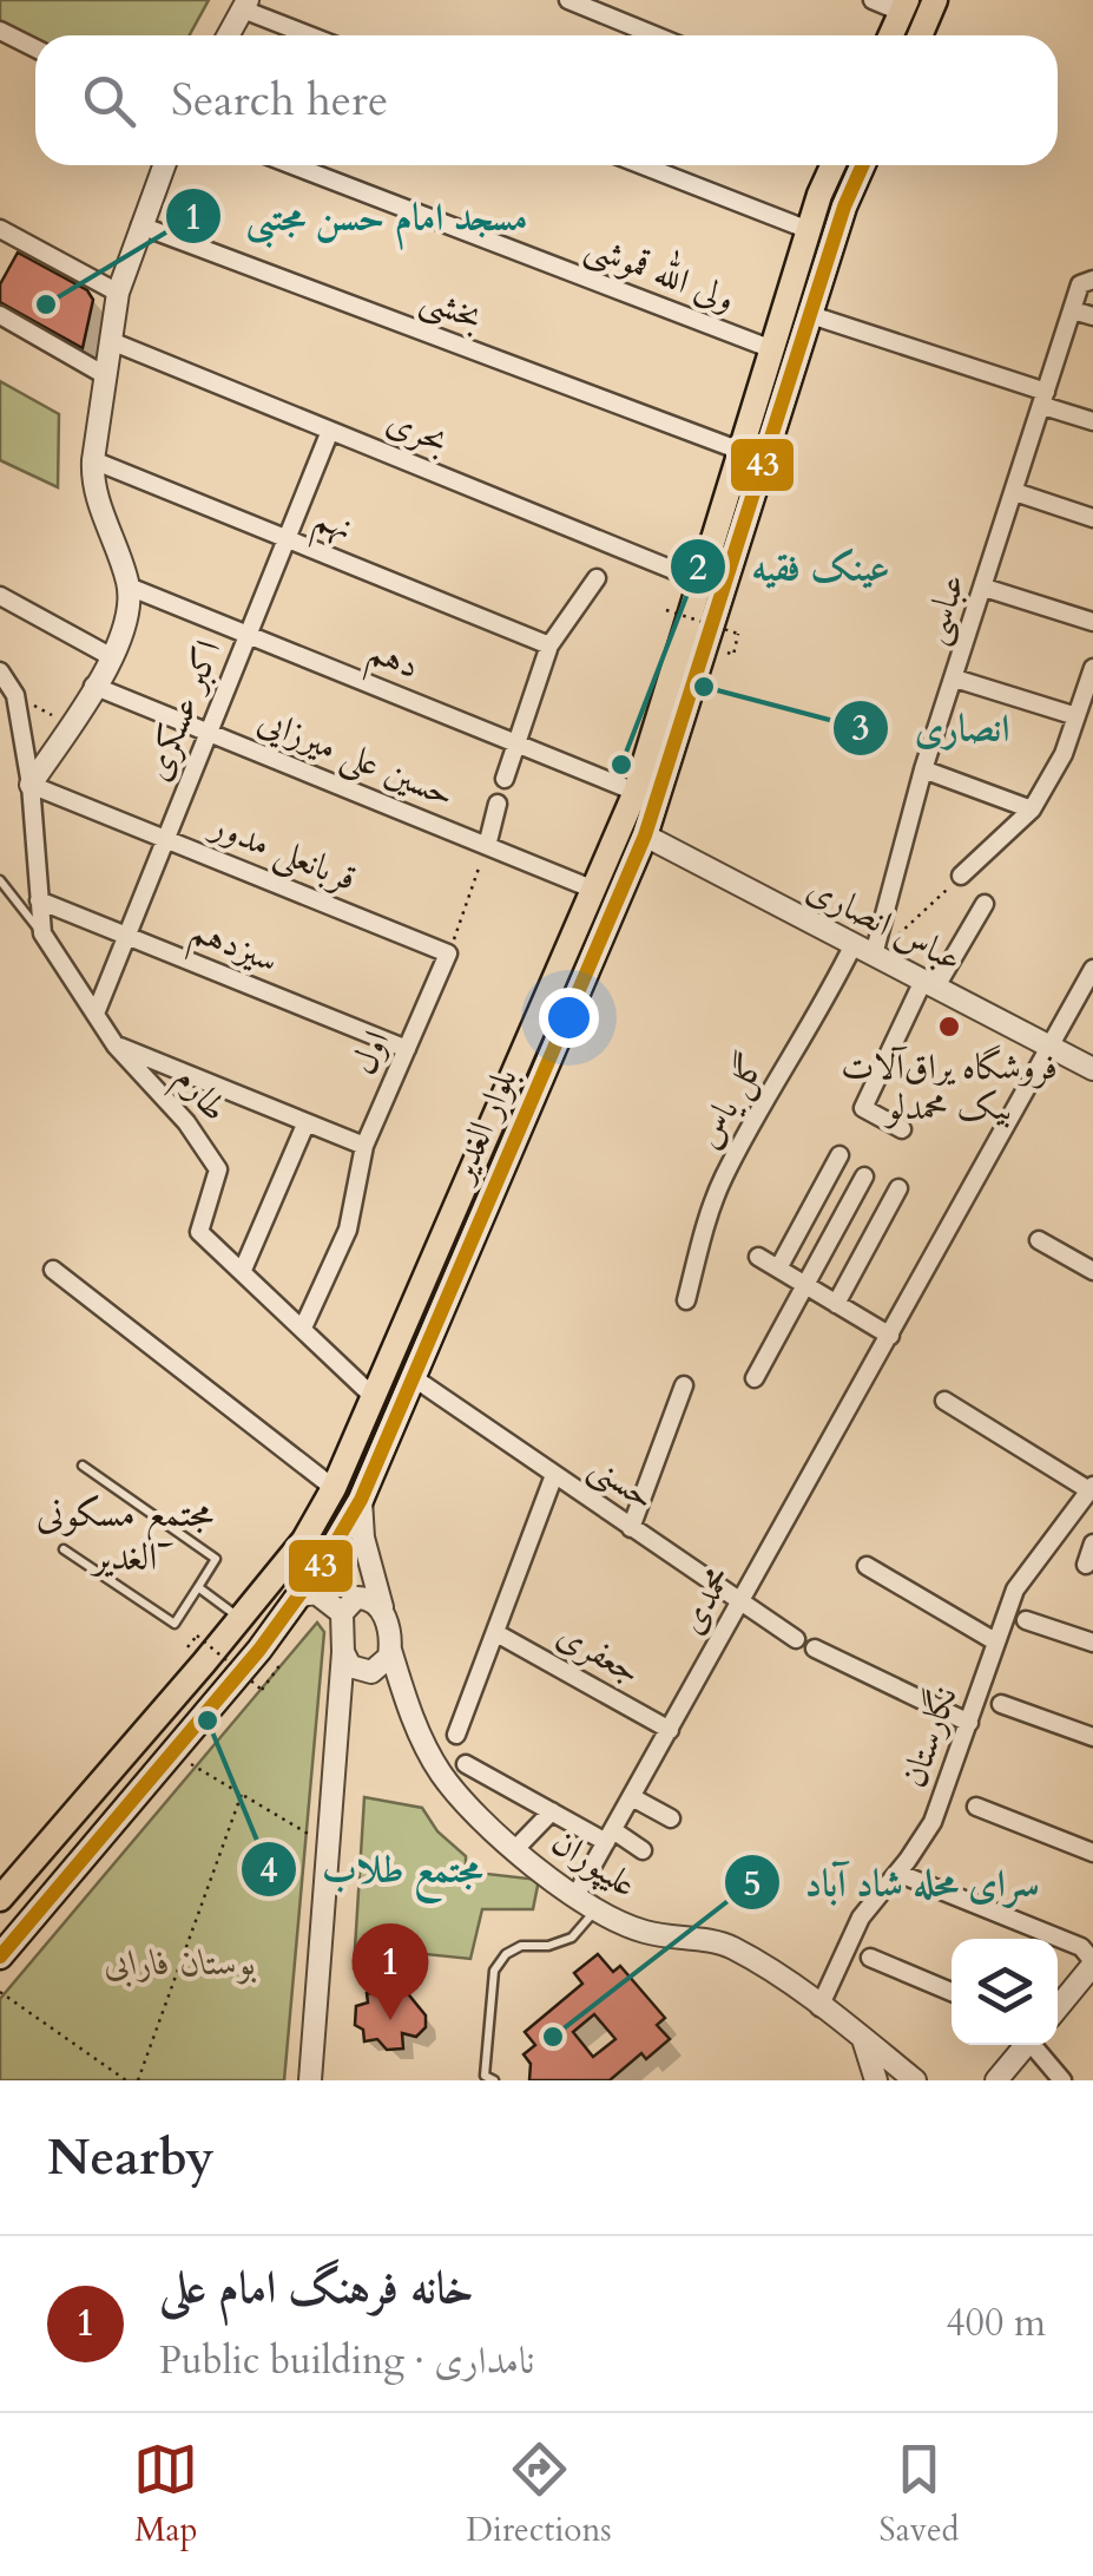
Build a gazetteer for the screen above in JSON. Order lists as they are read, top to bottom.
{
  "streets": {
    "main road": ["بلوار الغدیر"],
    "street": [
      "ولی الله قموشی",
      "بخشی",
      "بحری",
      "نهم",
      "عباسی",
      "دهم",
      "اکبر عسکری",
      "حسین علی میرزایی",
      "قربانعلی مدور",
      "عباس انصاری",
      "سیزدهم",
      "اول",
      "طارم",
      "گل یاس",
      "حسنی",
      "محمدی",
      "جعفری",
      "نگارستان",
      "علیپوران"
    ]
  },
  "crossings": [
    ["ولی الله قموشی", "بلوار الغدیر"],
    ["بخشی", "بلوار الغدیر"],
    ["بحری", "اکبر عسکری"],
    ["بحری", "بلوار الغدیر"],
    ["نهم", "اکبر عسکری"],
    ["عباسی", "عباس انصاری"],
    ["عباسی", "گل یاس"],
    ["دهم", "اکبر عسکری"],
    ["دهم", "بلوار الغدیر"],
    ["اکبر عسکری", "حسین علی میرزایی"],
    ["اکبر عسکری", "قربانعلی مدور"],
    ["اکبر عسکری", "سیزدهم"],
    ["اکبر عسکری", "طارم"],
    ["حسین علی میرزایی", "بلوار الغدیر"],
    ["قربانعلی مدور", "اول"],
    ["قربانعلی مدور", "طارم"],
    ["عباس انصاری", "گل یاس"],
    ["عباس انصاری", "بلوار الغدیر"],
    ["عباس انصاری", "محمدی"],
    ["سیزدهم", "اول"],
    ["سیزدهم", "طارم"],
    ["اول", "طارم"],
    ["طارم", "بلوار الغدیر"],
    ["بلوار الغدیر", "حسنی"],
    ["حسنی", "محمدی"],
    ["محمدی", "جعفری"],
    ["محمدی", "علیپوران"],
    ["نگارستان", "علیپوران"]
  ],
  "districts": ["مجتمع مسکونی الغدیر"],
  "parks": ["بوستان فارابی"],
  "places": [
    "مسجد امام حسن مجتبی",
    "انصاری",
    "عینک فقیه",
    "فروشگاه یراق‌آلات بیک محمدلو",
    "مجتمع طلاب",
    "سرای محله شاد آباد"
  ],
  "lines": ["transit line 43"],
  "page": {
    "search": "Search here",
    "pins": "1",
    "heading": "Nearby",
    "list": [
      {
        "mark": "1",
        "name": "خانه فرهنگ امام علی",
        "note": "Public building · نامداری",
        "value": "400 m"
      }
    ],
    "nav": ["Map", "Directions", "Saved"]
  }
}
